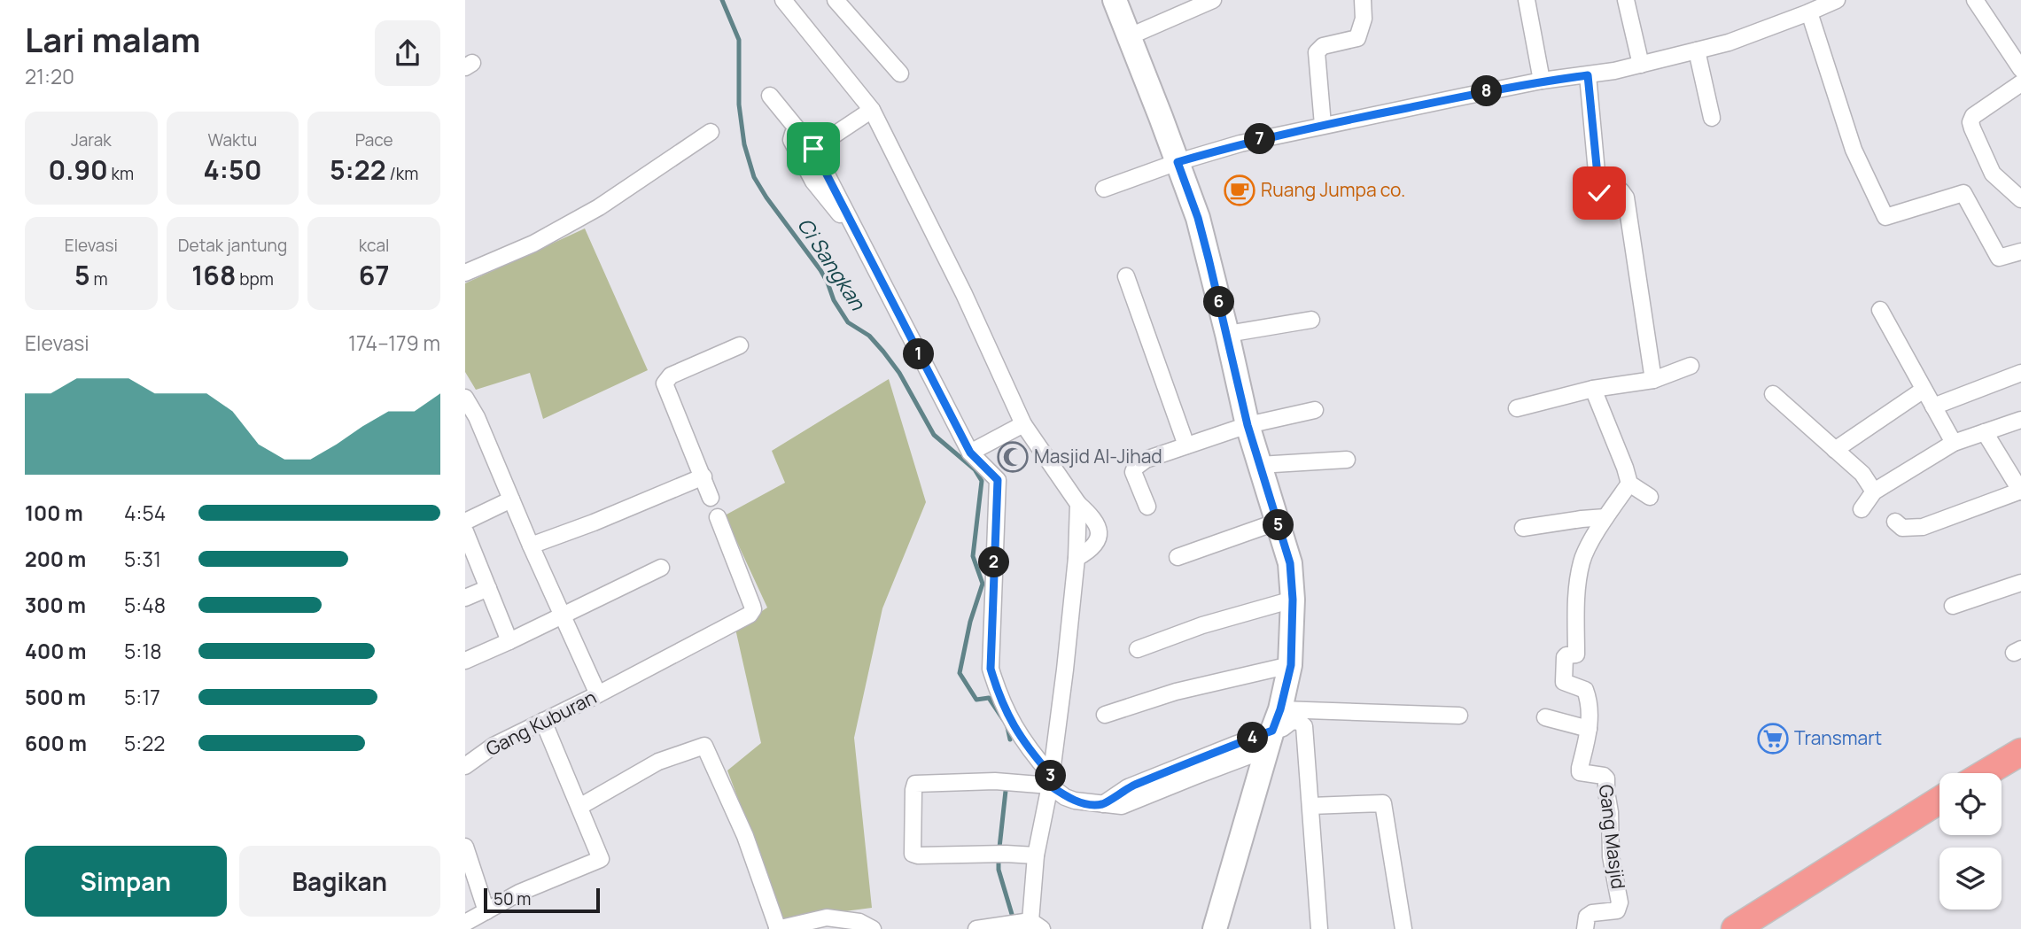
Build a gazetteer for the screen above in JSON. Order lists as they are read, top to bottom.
{
  "streets": {
    "street": ["Gang Kuburan", "Gang Masjid"]
  },
  "water": ["Ci Sangkan"],
  "places": {
    "cafe": ["Ruang Jumpa co."],
    "mosque": ["Masjid Al-Jihad"],
    "supermarket": ["Transmart"]
  },
  "scale_bar": "50 m",
  "page": {
    "heading": ["Lari malam", "21:20"],
    "pins": [
      "8",
      "7",
      "6",
      "1",
      "5",
      "2",
      "4",
      "3"
    ],
    "stats": [
      ["Jarak", "0.90 km"],
      ["Waktu", "4:50"],
      ["Pace", "5:22 /km"],
      ["Elevasi", "5 m"],
      ["Detak jantung", "168 bpm"],
      ["kcal", "67"]
    ],
    "chart": ["Elevasi", "174–179 m"],
    "list": [
      {
        "name": "100 m",
        "note": "4:54"
      },
      {
        "name": "200 m",
        "note": "5:31"
      },
      {
        "name": "300 m",
        "note": "5:48"
      },
      {
        "name": "400 m",
        "note": "5:18"
      },
      {
        "name": "500 m",
        "note": "5:17"
      },
      {
        "name": "600 m",
        "note": "5:22"
      }
    ],
    "buttons": ["Simpan", "Bagikan"],
    "scale": "50 m"
  }
}
